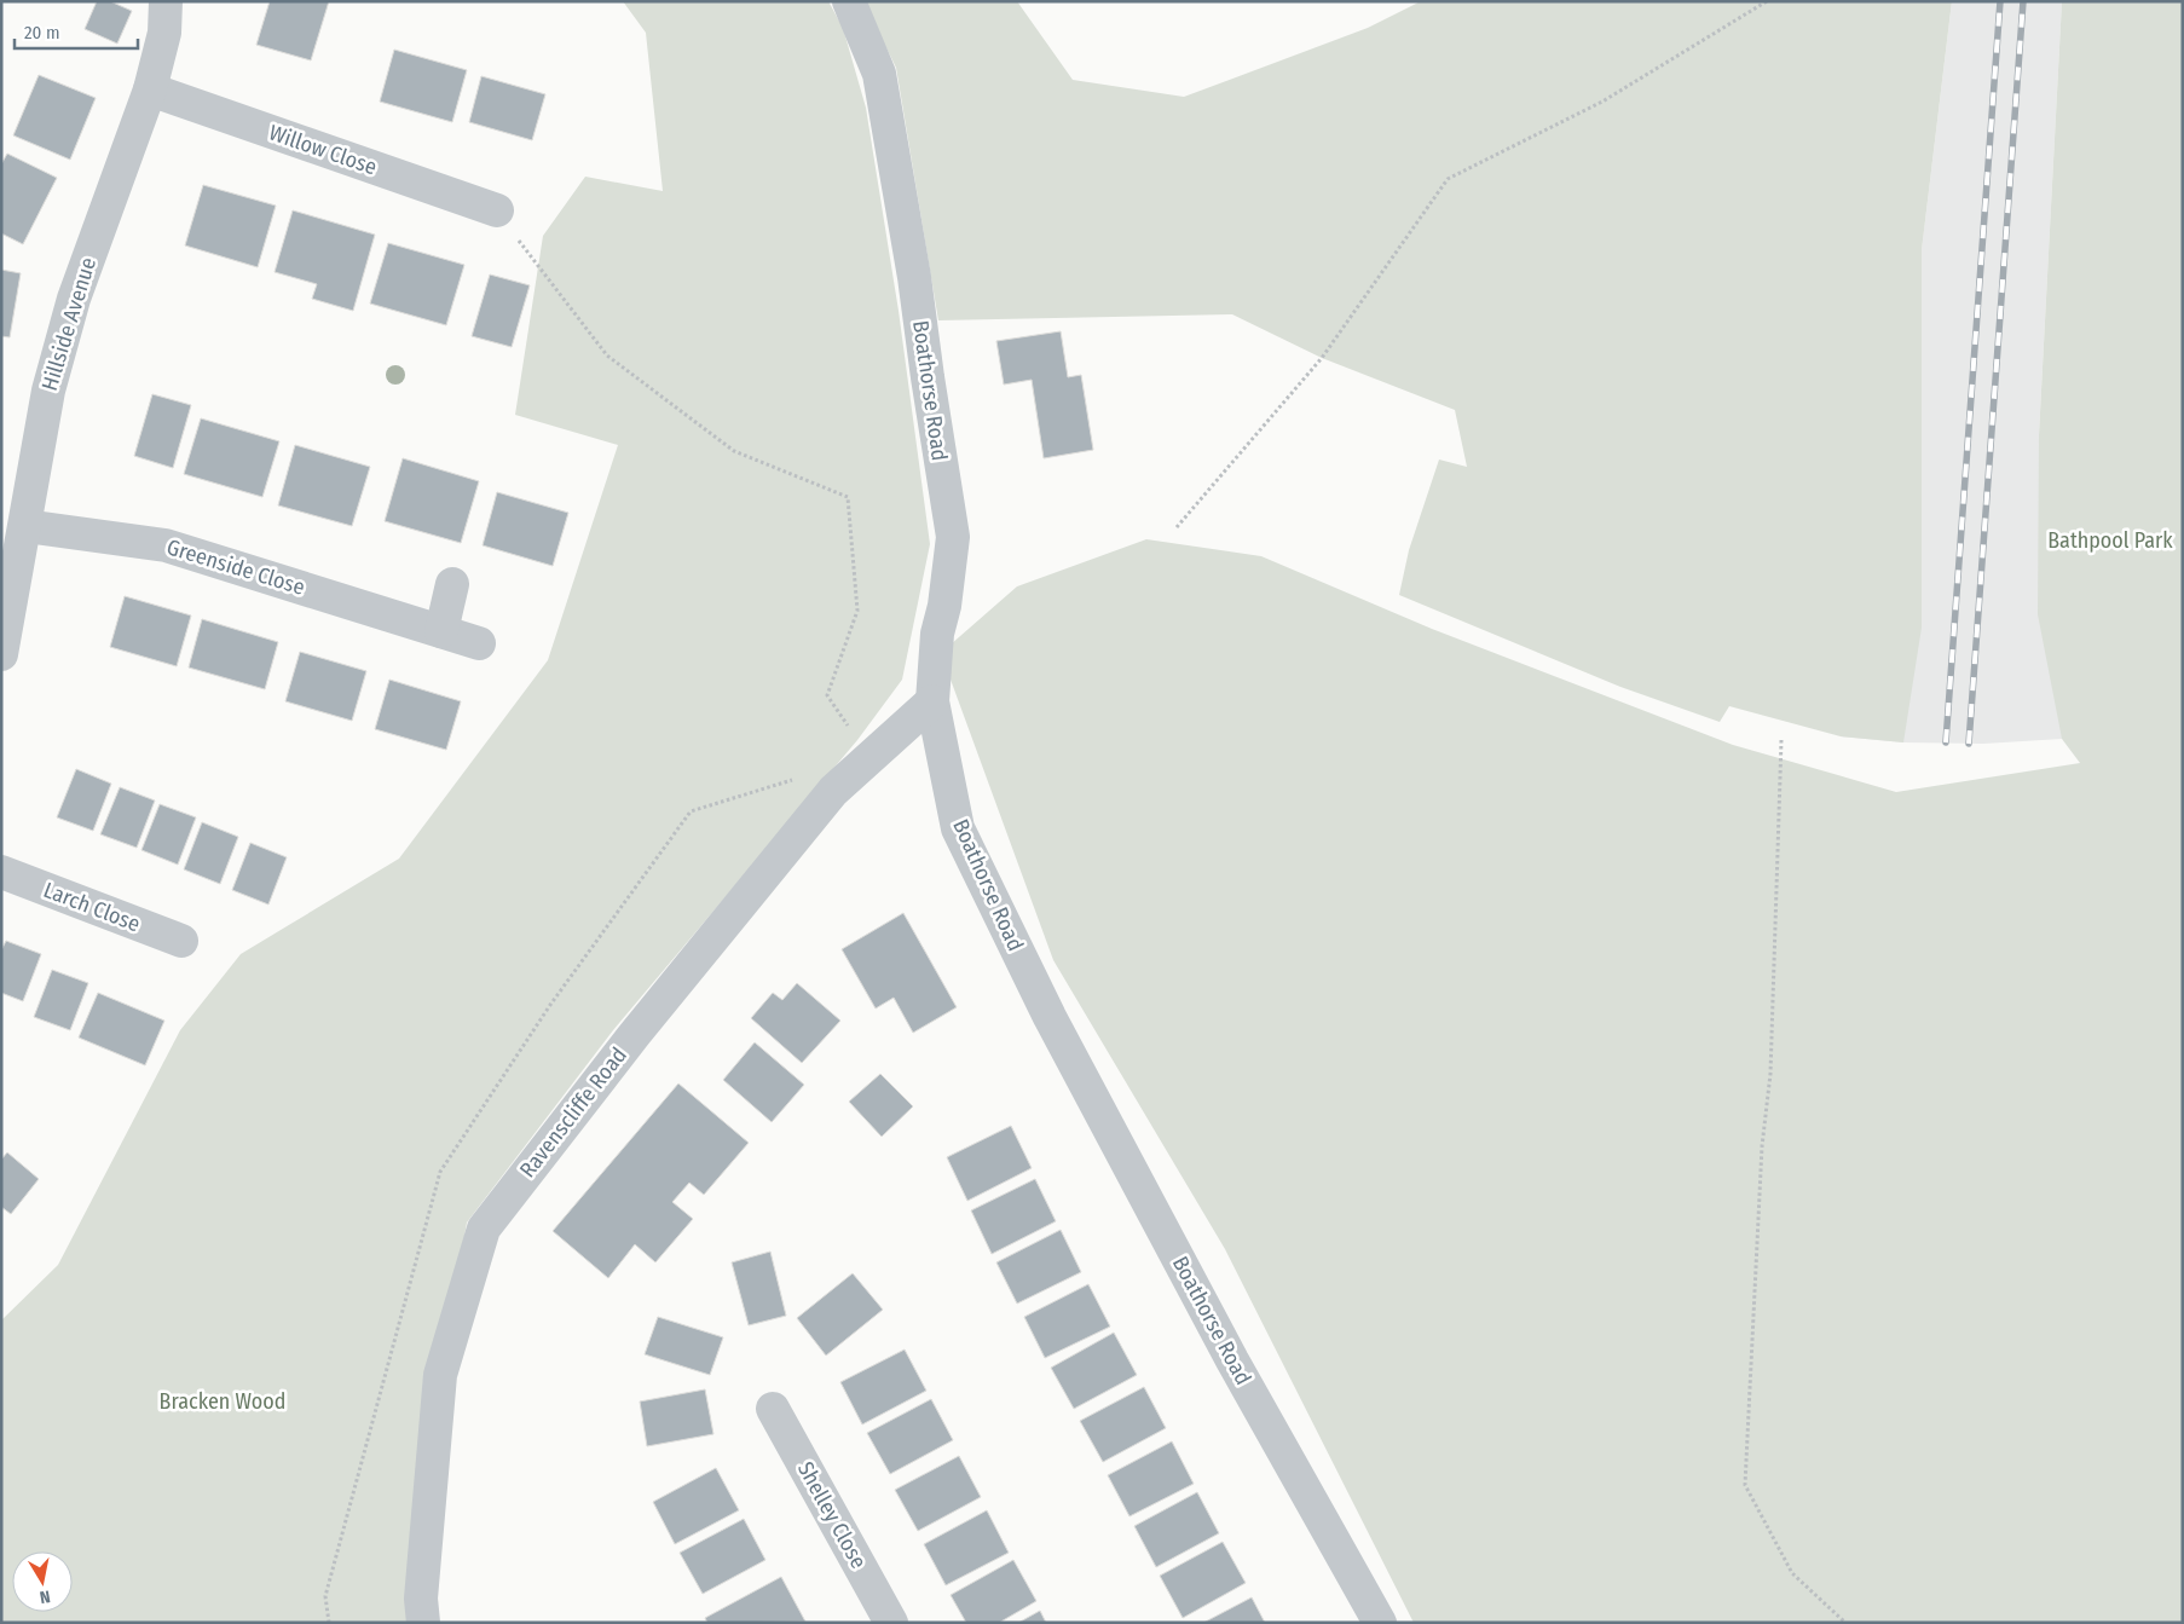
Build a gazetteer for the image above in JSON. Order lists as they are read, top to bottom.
{
  "streets": {
    "street": [
      "Willow Close",
      "Hillside Avenue",
      "Boathorse Road",
      "Greenside Close",
      "Larch Close",
      "Ravenscliffe Road",
      "Shelley Close"
    ]
  },
  "crossings": [
    ["Willow Close", "Hillside Avenue"],
    ["Hillside Avenue", "Greenside Close"],
    ["Boathorse Road", "Ravenscliffe Road"]
  ],
  "parks": ["Bathpool Park", "Bracken Wood"],
  "scale_bar": "20 m",
  "north": "bottom"
}
